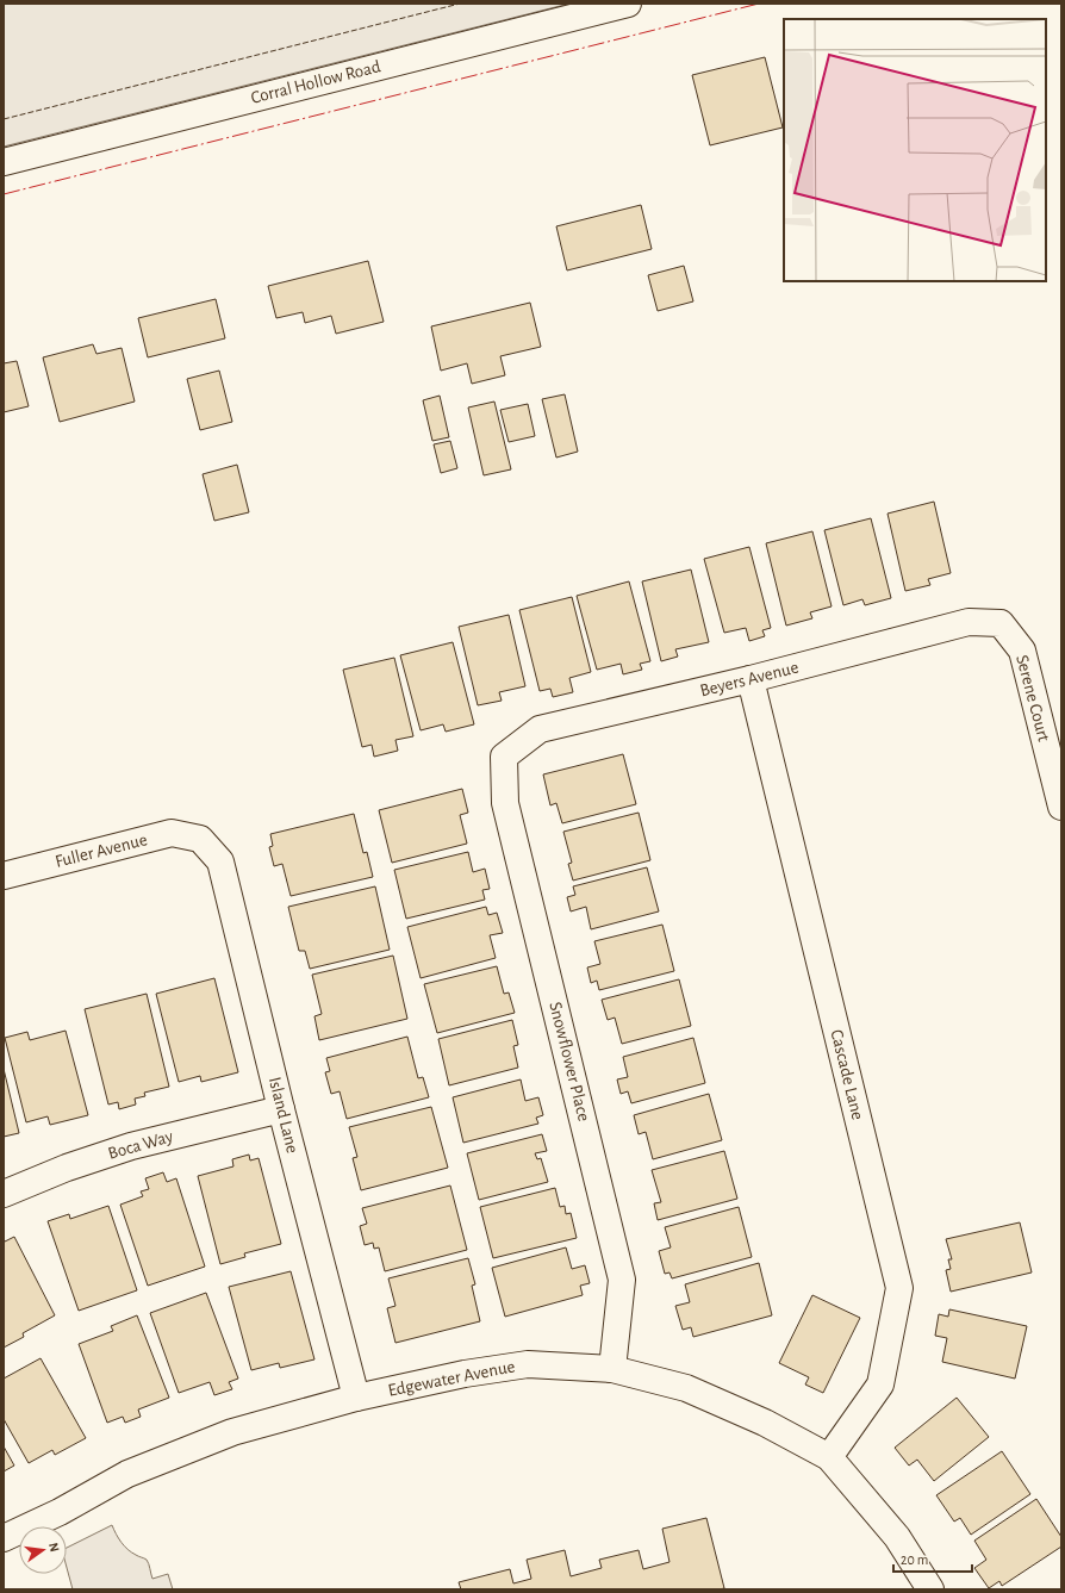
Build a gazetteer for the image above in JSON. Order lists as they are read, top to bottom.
{
  "streets": {
    "street": [
      "Corral Hollow Road",
      "Beyers Avenue",
      "Serene Court",
      "Fuller Avenue",
      "Snowflower Place",
      "Cascade Lane",
      "Island Lane",
      "Boca Way",
      "Edgewater Avenue"
    ]
  },
  "crossings": [
    ["Beyers Avenue", "Serene Court"],
    ["Beyers Avenue", "Snowflower Place"],
    ["Beyers Avenue", "Cascade Lane"],
    ["Fuller Avenue", "Island Lane"],
    ["Snowflower Place", "Edgewater Avenue"],
    ["Cascade Lane", "Edgewater Avenue"],
    ["Island Lane", "Boca Way"],
    ["Island Lane", "Edgewater Avenue"]
  ],
  "scale_bar": "20 m",
  "north": "right"
}
